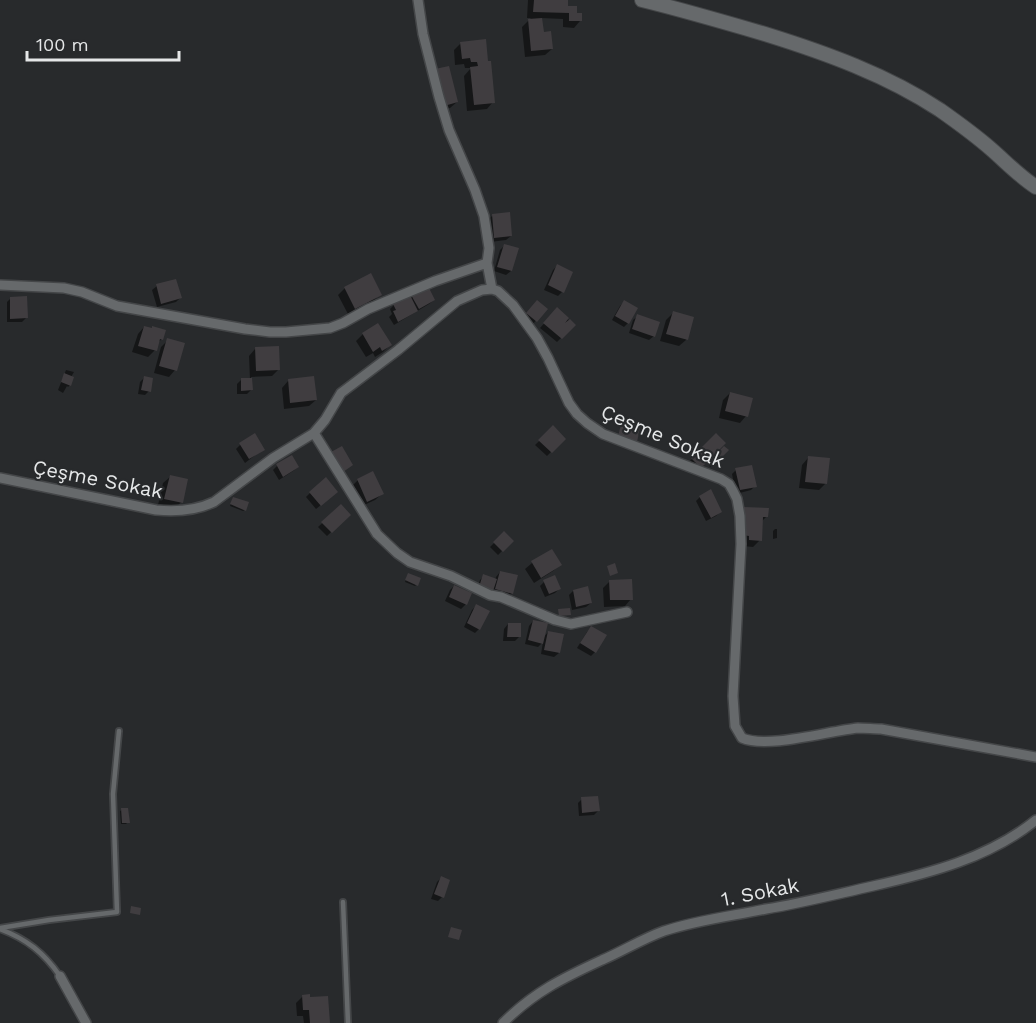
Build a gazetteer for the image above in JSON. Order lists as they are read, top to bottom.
{
  "streets": {
    "street": ["Çeşme Sokak", "1. Sokak"]
  },
  "scale_bar": "100 m"
}
